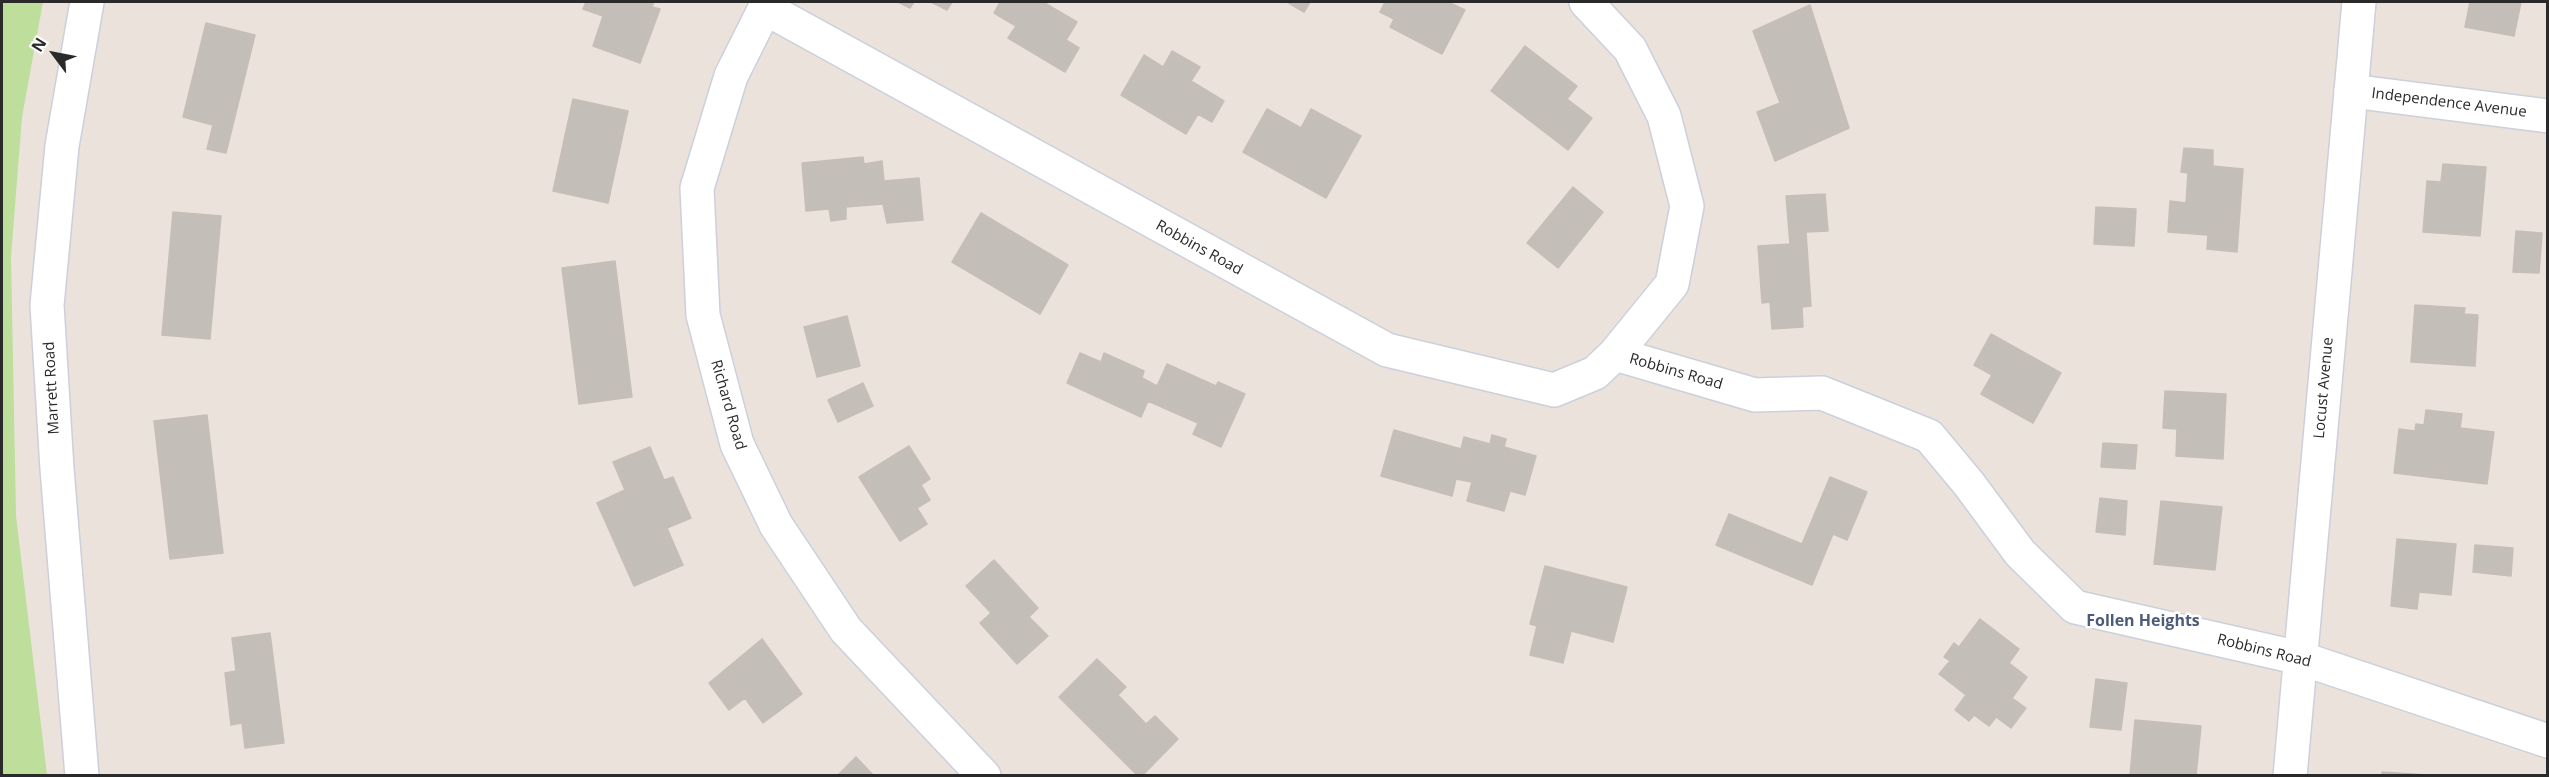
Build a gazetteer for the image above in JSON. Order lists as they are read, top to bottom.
{
  "streets": {
    "street": [
      "Independence Avenue",
      "Robbins Road",
      "Marrett Road",
      "Locust Avenue",
      "Richard Road"
    ]
  },
  "crossings": [
    ["Independence Avenue", "Locust Avenue"],
    ["Robbins Road", "Locust Avenue"],
    ["Robbins Road", "Richard Road"]
  ],
  "districts": ["Follen Heights"],
  "north": "top left"
}
